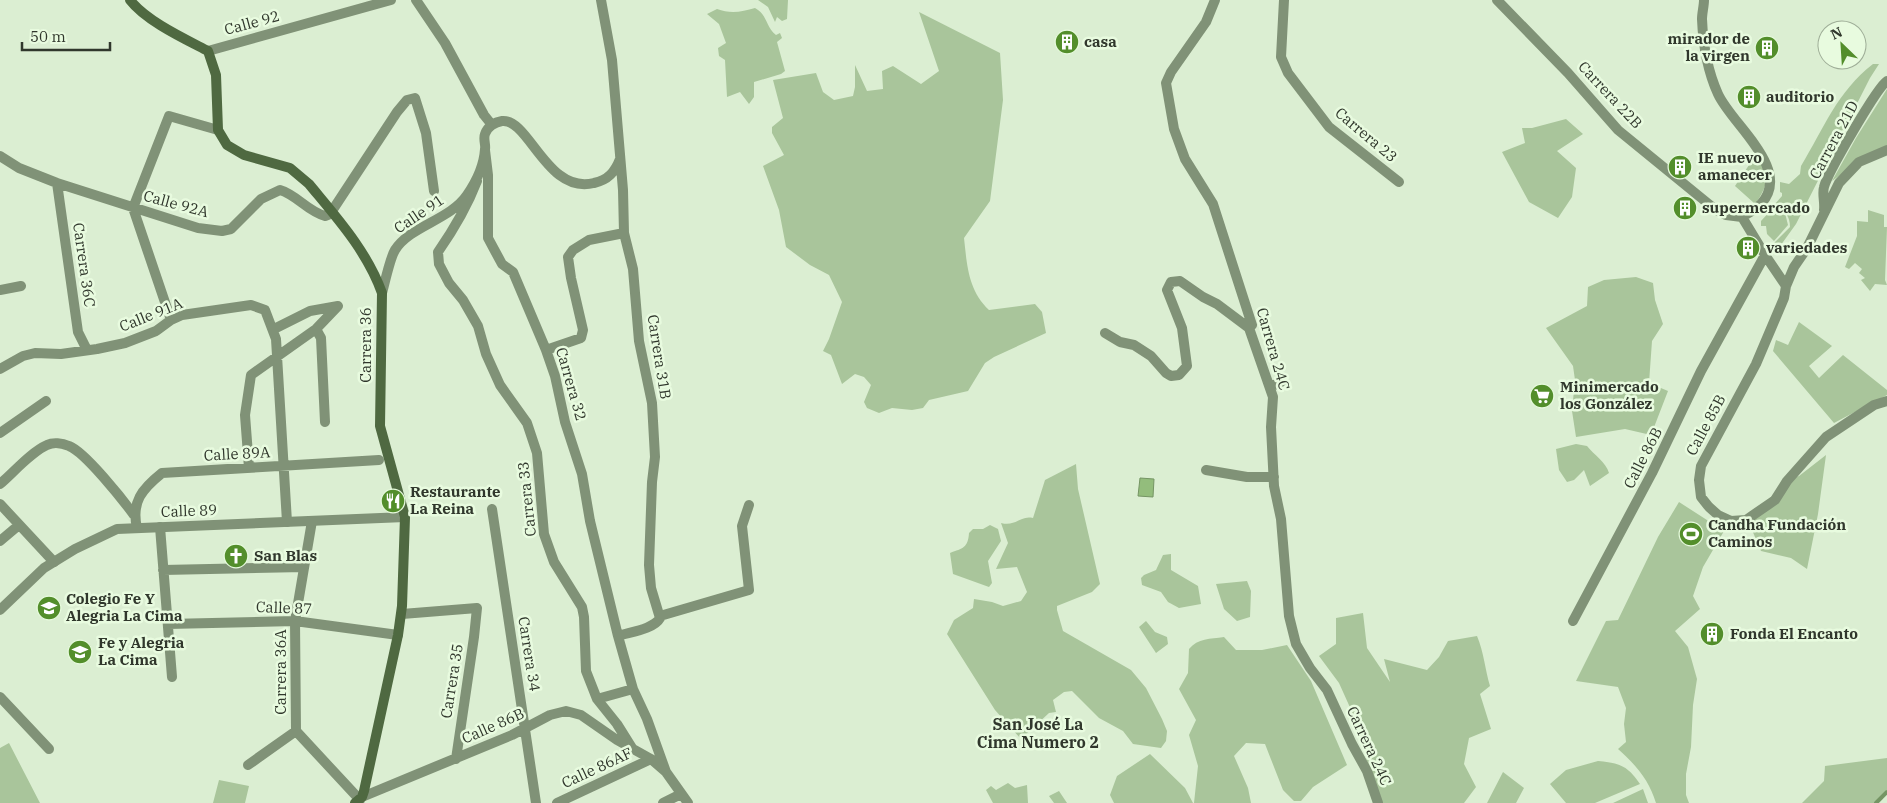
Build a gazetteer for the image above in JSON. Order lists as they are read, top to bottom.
{
  "streets": {
    "main road": ["Carrera 36"],
    "street": [
      "Calle 92",
      "Carrera 22B",
      "Carrera 23",
      "Carrera 21D",
      "Calle 92A",
      "Calle 91",
      "Carrera 36C",
      "Calle 91A",
      "Carrera 24C",
      "Carrera 31B",
      "Carrera 32",
      "Calle 85B",
      "Calle 89A",
      "Calle 86B",
      "Carrera 33",
      "Calle 89",
      "Calle 87",
      "Carrera 34",
      "Carrera 36A",
      "Carrera 35",
      "Calle 86AF"
    ]
  },
  "crossings": [
    ["Carrera 21D", "Calle 85B"],
    ["Calle 92A", "Carrera 36C"],
    ["Calle 92A", "Carrera 36"],
    ["Calle 91", "Carrera 36"],
    ["Calle 91", "Carrera 32"],
    ["Calle 91", "Carrera 33"],
    ["Carrera 36C", "Calle 91A"],
    ["Carrera 36", "Calle 86B"],
    ["Carrera 36", "Calle 89"],
    ["Carrera 36", "Calle 87"],
    ["Carrera 36", "Carrera 36A"],
    ["Carrera 36", "Carrera 35"],
    ["Calle 86B", "Carrera 33"],
    ["Calle 86B", "Carrera 34"],
    ["Calle 86B", "Carrera 36A"],
    ["Calle 86B", "Carrera 35"],
    ["Carrera 33", "Calle 86AF"],
    ["Calle 89", "Carrera 36A"],
    ["Calle 87", "Carrera 36A"]
  ],
  "districts": ["San José La Cima Numero 2"],
  "places": {
    "building": [
      "casa",
      "mirador de la virgen",
      "auditorio",
      "IE nuevo amanecer",
      "supermercado",
      "variedades",
      "Fonda El Encanto"
    ],
    "supermarket": ["Minimercado los González"],
    "restaurant": ["Restaurante La Reina"],
    "sports": ["Candha Fundación Caminos"],
    "church": ["San Blas"],
    "school or university": ["Colegio Fe Y Alegria La Cima", "Fe y Alegria La Cima"]
  },
  "scale_bar": "50 m",
  "north": "top left"
}
